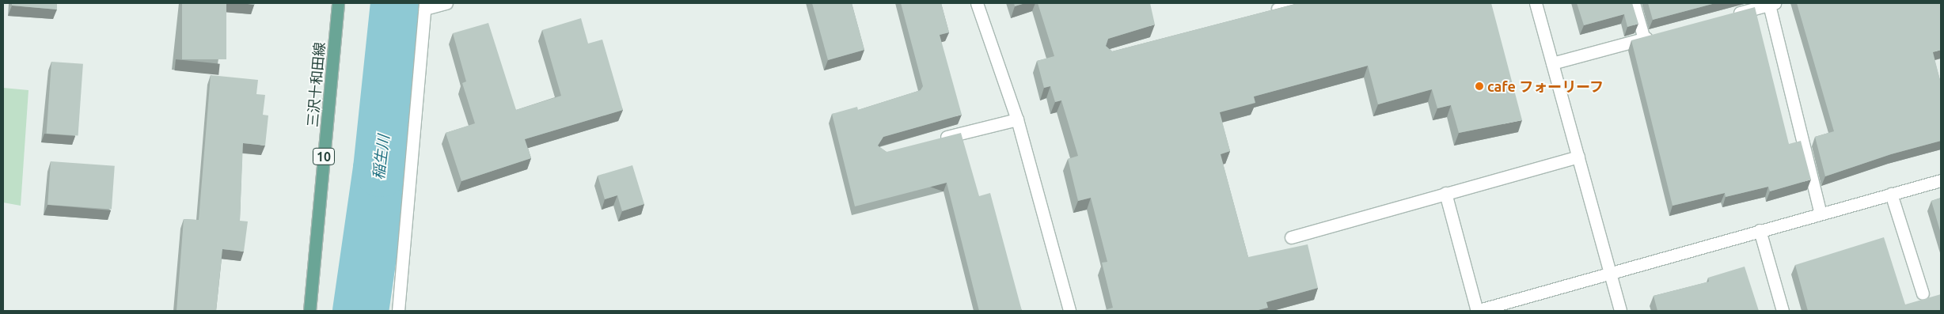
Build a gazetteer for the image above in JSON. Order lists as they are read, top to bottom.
{
  "streets": {
    "main road": ["三沢十和田線", "10"]
  },
  "water": ["稲生川"],
  "places": ["cafe フォーリーフ"]
}
